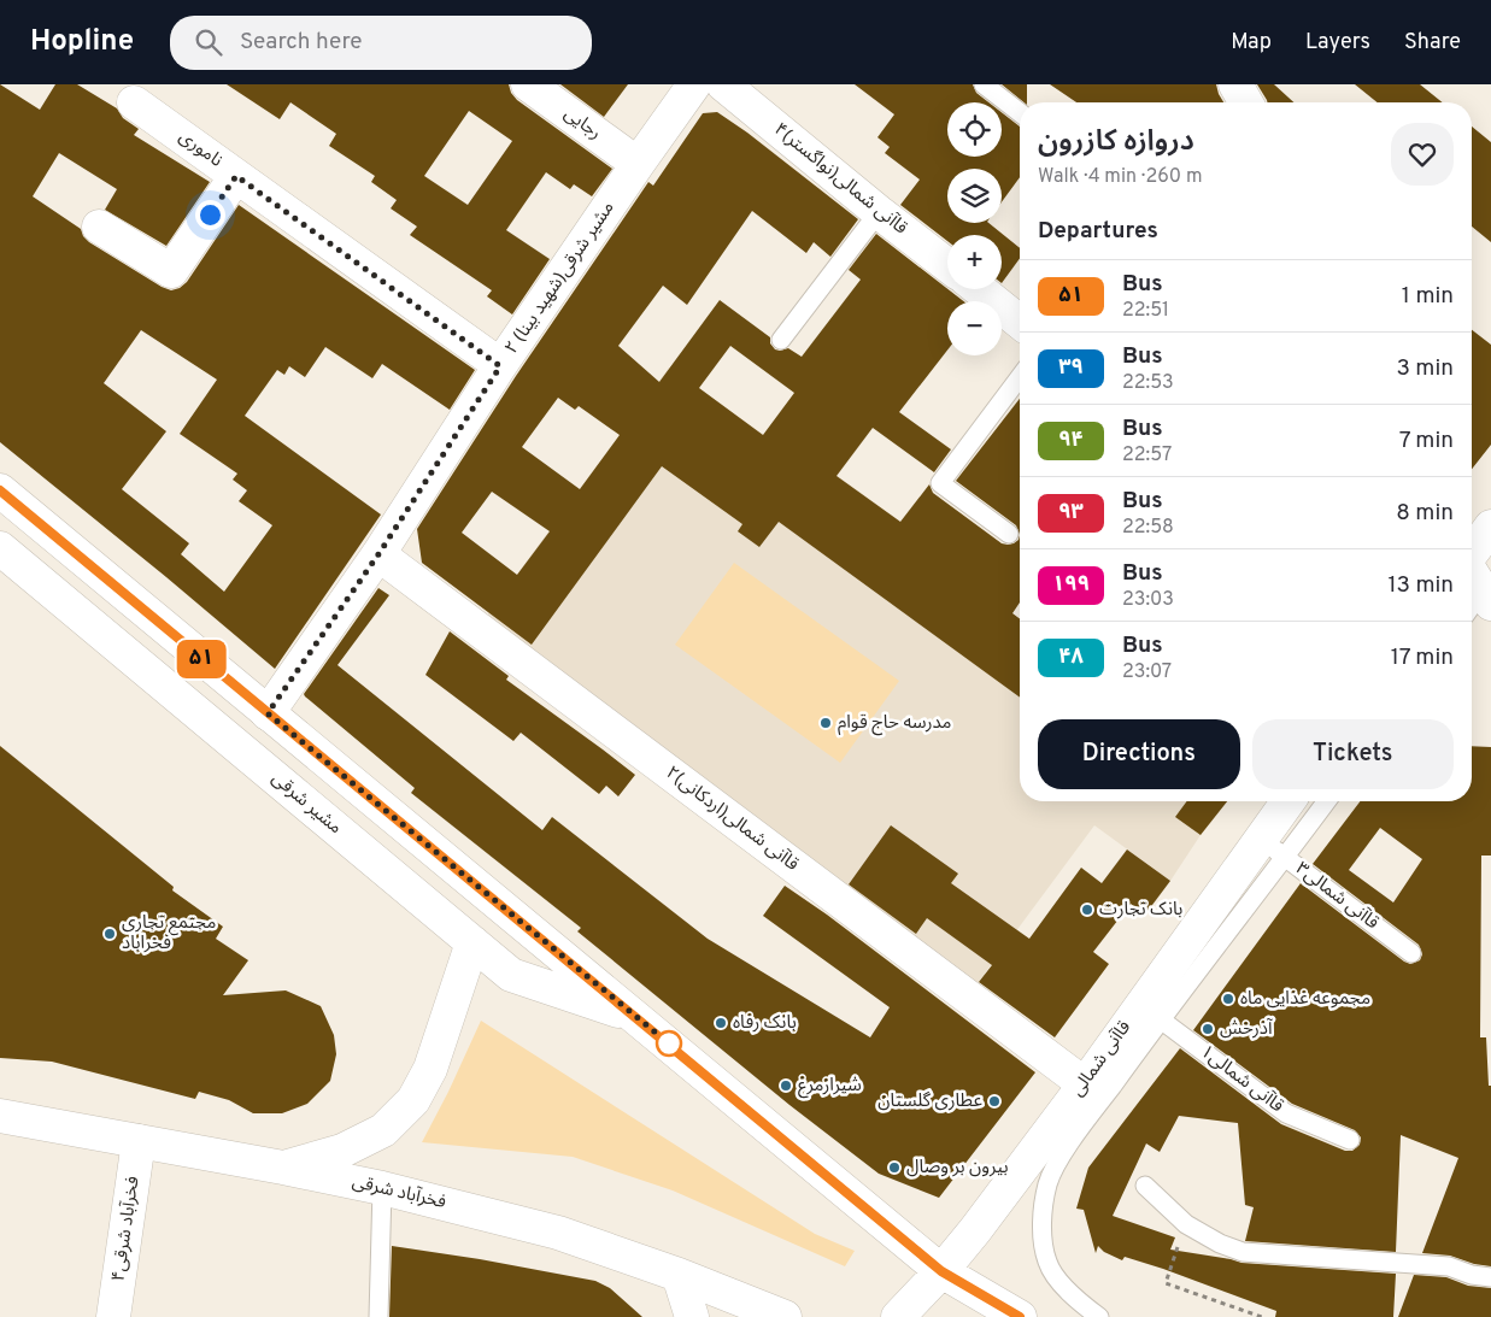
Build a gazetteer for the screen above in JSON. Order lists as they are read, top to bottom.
{
  "streets": {
    "main road": [
      "رجایی",
      "ناموری",
      "۴قاآنی شمالی(نواگستر)",
      "۲ مشیر شرقی(شهید بینا)",
      "مشیر شرقی",
      "۲قاآنی شمالی(اردکانی)",
      "قاآنی شمالی",
      "فخرآباد شرقی",
      "فخرآباد شرقی۴"
    ],
    "lane": ["قاآنی شمالی۳", "قاآنی شمالی۱"]
  },
  "crossings": [
    ["رجایی", "۲ مشیر شرقی(شهید بینا)"],
    ["ناموری", "۲ مشیر شرقی(شهید بینا)"],
    ["۲ مشیر شرقی(شهید بینا)", "مشیر شرقی"],
    ["۲ مشیر شرقی(شهید بینا)", "۲قاآنی شمالی(اردکانی)"],
    ["مشیر شرقی", "قاآنی شمالی"],
    ["۲قاآنی شمالی(اردکانی)", "قاآنی شمالی"],
    ["قاآنی شمالی۳", "قاآنی شمالی"],
    ["قاآنی شمالی", "قاآنی شمالی۱"],
    ["فخرآباد شرقی", "فخرآباد شرقی۴"]
  ],
  "places": [
    "مدرسه حاج قوام",
    "بانک تجارت",
    "مجتمع تجاری فخراباد",
    "مجموعه غذایی ماه",
    "بانک رفاه",
    "آذرخش",
    "شیرازمرغ",
    "عطاری گلستان",
    "بیرون بر وصال"
  ],
  "lines": ["bus line ۵۱"],
  "page": {
    "header": "Hopline",
    "search": "Search here",
    "nav": ["Map", "Layers", "Share"],
    "on_map": "۵۱",
    "map_buttons": ["+", "−"],
    "heading": [
      ["دروازه کازرون", "Walk · 4 min · 260 m"],
      "Departures"
    ],
    "list": [
      {
        "mark": "۵۱",
        "name": "Bus",
        "note": "22:51",
        "value": "1 min"
      },
      {
        "mark": "۳۹",
        "name": "Bus",
        "note": "22:53",
        "value": "3 min"
      },
      {
        "mark": "۹۴",
        "name": "Bus",
        "note": "22:57",
        "value": "7 min"
      },
      {
        "mark": "۹۳",
        "name": "Bus",
        "note": "22:58",
        "value": "8 min"
      },
      {
        "mark": "۱۹۹",
        "name": "Bus",
        "note": "23:03",
        "value": "13 min"
      },
      {
        "mark": "۴۸",
        "name": "Bus",
        "note": "23:07",
        "value": "17 min"
      }
    ],
    "buttons": ["Directions", "Tickets"]
  }
}
